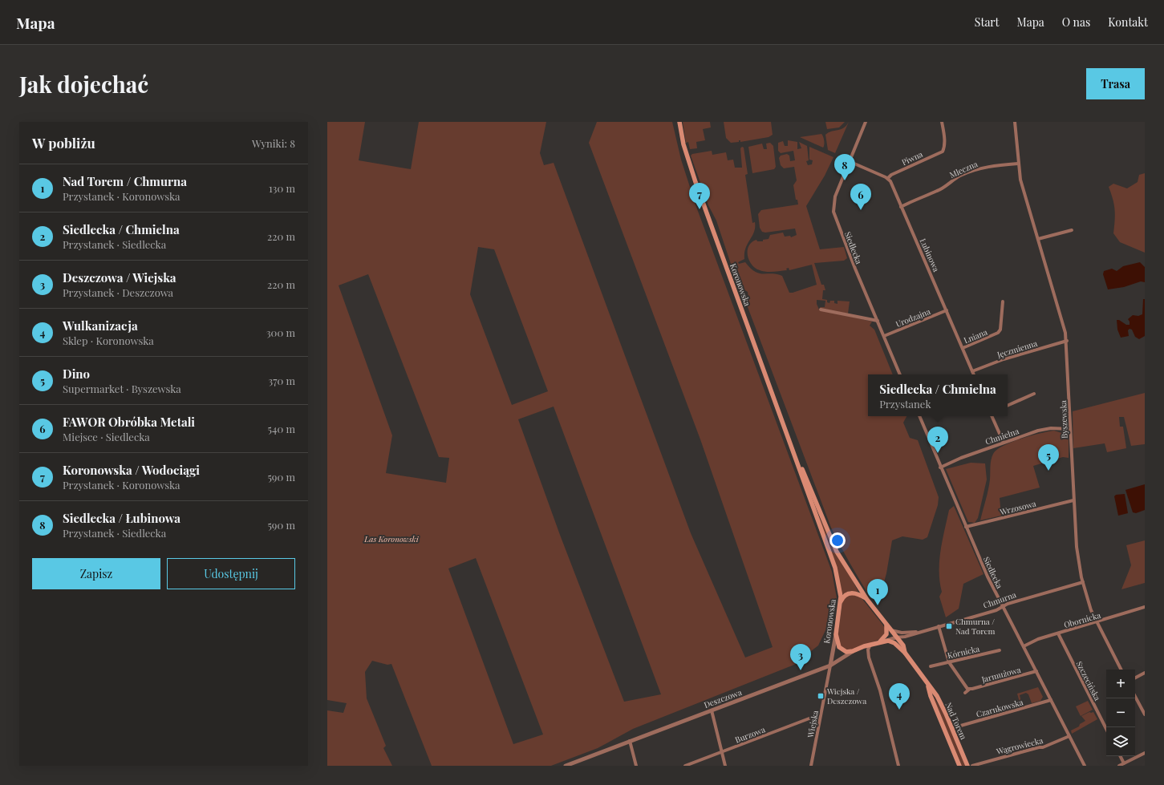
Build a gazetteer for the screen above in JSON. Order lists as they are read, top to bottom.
{
  "streets": {
    "main road": ["Koronowska", "Deszczowa", "Nad Torem"],
    "street": [
      "Piwna",
      "Mleczna",
      "Siedlecka",
      "Łubinowa",
      "Urodzajna",
      "Lniana",
      "Jęczmienna",
      "Byszewska",
      "Chmielna",
      "Wrzosowa",
      "Chmurna",
      "Obornicka",
      "Kórnicka",
      "Jarmużowa",
      "Szczecińska",
      "Czarnkowska",
      "Wiejska",
      "Burzowa",
      "Wągrowiecka"
    ]
  },
  "crossings": [
    ["Piwna", "Łubinowa"],
    ["Mleczna", "Łubinowa"],
    ["Mleczna", "Byszewska"],
    ["Siedlecka", "Urodzajna"],
    ["Siedlecka", "Chmielna"],
    ["Siedlecka", "Wrzosowa"],
    ["Siedlecka", "Chmurna"],
    ["Siedlecka", "Obornicka"],
    ["Siedlecka", "Jarmużowa"],
    ["Siedlecka", "Czarnkowska"],
    ["Siedlecka", "Wągrowiecka"],
    ["Łubinowa", "Urodzajna"],
    ["Łubinowa", "Lniana"],
    ["Łubinowa", "Jęczmienna"],
    ["Koronowska", "Chmurna"],
    ["Koronowska", "Deszczowa"],
    ["Koronowska", "Nad Torem"],
    ["Koronowska", "Wiejska"],
    ["Jęczmienna", "Byszewska"],
    ["Byszewska", "Chmielna"],
    ["Byszewska", "Wrzosowa"],
    ["Byszewska", "Chmurna"],
    ["Byszewska", "Obornicka"],
    ["Chmurna", "Deszczowa"],
    ["Chmurna", "Nad Torem"],
    ["Obornicka", "Szczecińska"],
    ["Deszczowa", "Nad Torem"],
    ["Deszczowa", "Wiejska"],
    ["Czarnkowska", "Nad Torem"],
    ["Wiejska", "Burzowa"]
  ],
  "parks": ["Las Koronowski"],
  "places": {
    "transit": ["Chmurna / Nad Torem", "Wiejska / Deszczowa"]
  },
  "page": {
    "header": "Mapa",
    "nav": [
      "Start",
      "Mapa",
      "O nas",
      "Kontakt"
    ],
    "buttons": [
      "Trasa",
      ["Zapisz", "Udostępnij"]
    ],
    "title": "Jak dojechać",
    "heading": ["W pobliżu", "Wyniki: 8"],
    "pins": [
      "8",
      "7",
      "6",
      "2",
      "5",
      "1",
      "3",
      "4"
    ],
    "list": [
      {
        "mark": "1",
        "name": "Nad Torem / Chmurna",
        "note": "Przystanek · Koronowska",
        "value": "130 m"
      },
      {
        "mark": "2",
        "name": "Siedlecka / Chmielna",
        "note": "Przystanek · Siedlecka",
        "value": "220 m"
      },
      {
        "mark": "3",
        "name": "Deszczowa / Wiejska",
        "note": "Przystanek · Deszczowa",
        "value": "220 m"
      },
      {
        "mark": "4",
        "name": "Wulkanizacja",
        "note": "Sklep · Koronowska",
        "value": "300 m"
      },
      {
        "mark": "5",
        "name": "Dino",
        "note": "Supermarket · Byszewska",
        "value": "370 m"
      },
      {
        "mark": "6",
        "name": "FAWOR Obróbka Metali",
        "note": "Miejsce · Siedlecka",
        "value": "540 m"
      },
      {
        "mark": "7",
        "name": "Koronowska / Wodociągi",
        "note": "Przystanek · Koronowska",
        "value": "590 m"
      },
      {
        "mark": "8",
        "name": "Siedlecka / Łubinowa",
        "note": "Przystanek · Siedlecka",
        "value": "590 m"
      }
    ],
    "popup": ["Siedlecka / Chmielna", "Przystanek"],
    "map_buttons": ["+", "−"]
  }
}
